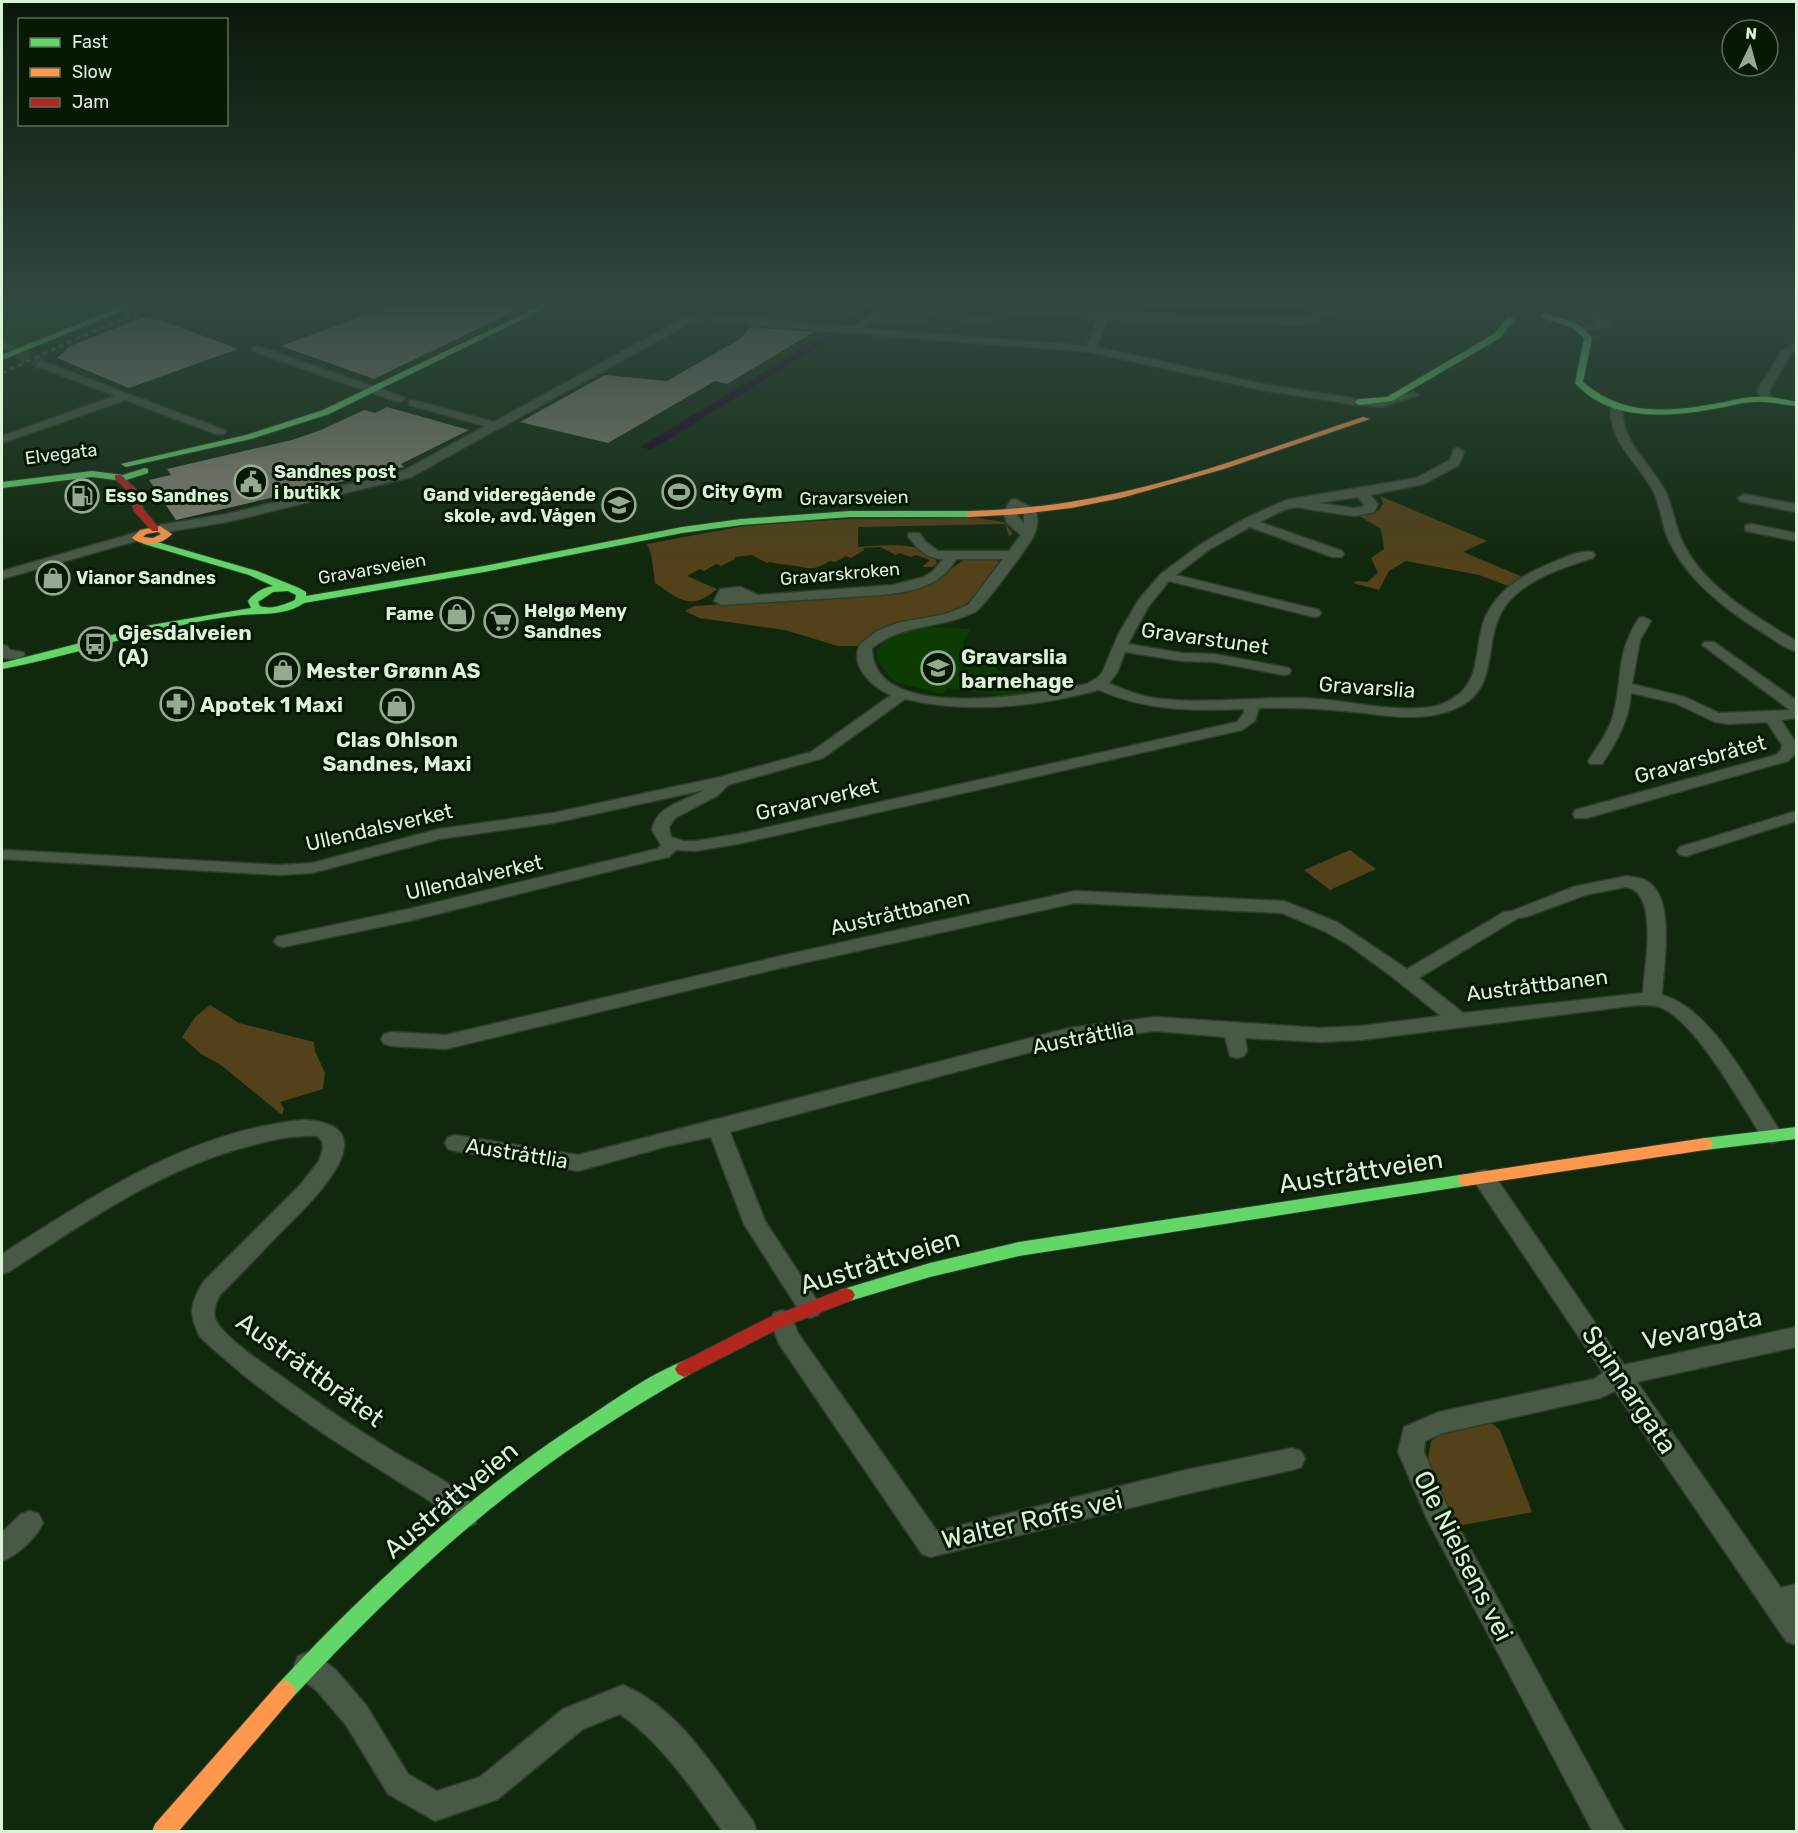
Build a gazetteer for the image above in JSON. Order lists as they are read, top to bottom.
{
  "streets": {
    "main road": ["Elvegata", "Gravarsveien", "Austråttveien"],
    "street": [
      "Gravarskroken",
      "Gravarstunet",
      "Gravarslia",
      "Gravarsbråtet",
      "Gravarverket",
      "Ullendalsverket",
      "Ullendalverket",
      "Austråttbanen",
      "Austråttlia",
      "Vevargata",
      "Austråttbråtet",
      "Spinnargata",
      "Walter Roffs vei",
      "Ole Nielsens vei"
    ]
  },
  "crossings": [
    ["Gravarstunet", "Gravarslia"],
    ["Gravarslia", "Gravarverket"],
    ["Gravarverket", "Ullendalsverket"],
    ["Gravarverket", "Ullendalverket"],
    ["Austråttbanen", "Austråttlia"],
    ["Austråttbanen", "Austråttveien"],
    ["Austråttveien", "Austråttbråtet"],
    ["Austråttveien", "Spinnargata"],
    ["Austråttveien", "Walter Roffs vei"],
    ["Vevargata", "Spinnargata"],
    ["Vevargata", "Ole Nielsens vei"],
    ["Spinnargata", "Ole Nielsens vei"]
  ],
  "places": {
    "public building": ["Sandnes post i butikk"],
    "sports": ["City Gym"],
    "fuel station": ["Esso Sandnes"],
    "school or university": ["Gand videregående skole, avd. Vågen", "Gravarslia barnehage"],
    "shop": [
      "Vianor Sandnes",
      "Fame",
      "Mester Grønn AS",
      "Clas Ohlson Sandnes, Maxi"
    ],
    "supermarket": ["Helgø Meny Sandnes"],
    "bus stop": ["Gjesdalveien (A)"],
    "pharmacy": ["Apotek 1 Maxi"]
  },
  "legend": ["Fast", "Slow", "Jam"],
  "north": "top"
}
